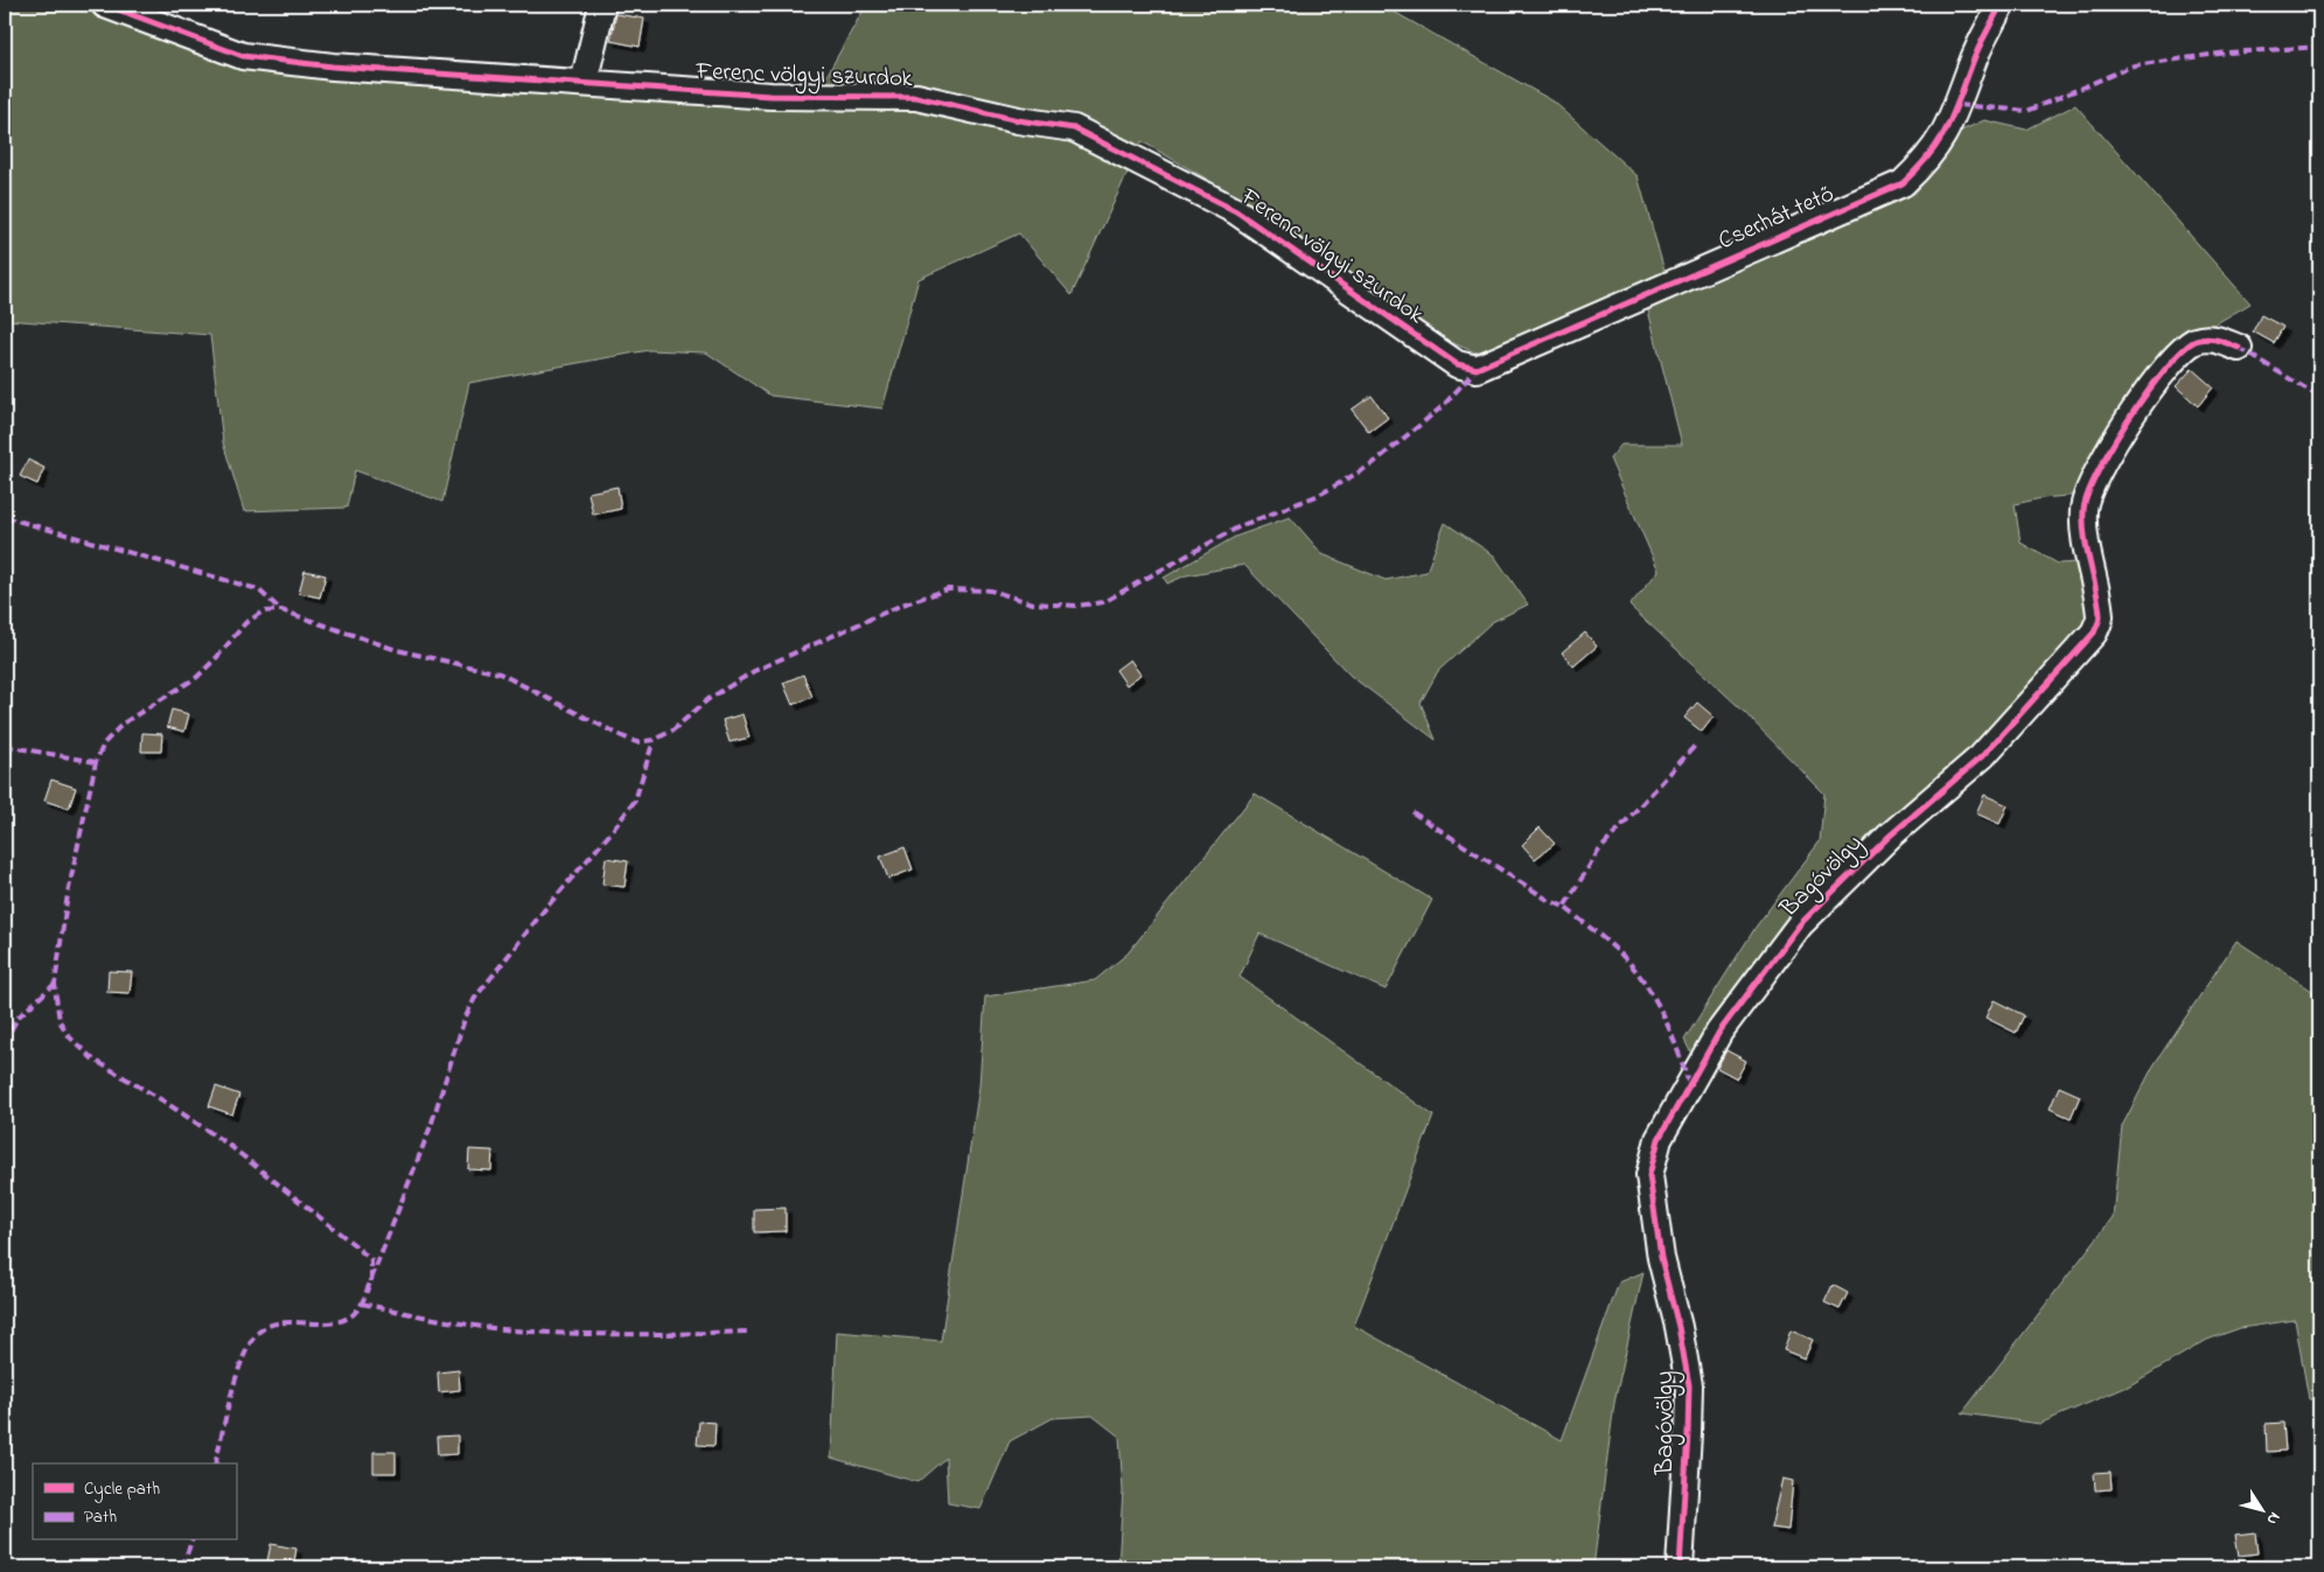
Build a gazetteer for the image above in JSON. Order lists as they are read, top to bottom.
{
  "streets": {
    "street": ["Ferenc völgyi szurdok", "Cserhát tető", "Bagóvölgy"]
  },
  "crossings": [
    ["Ferenc völgyi szurdok", "Cserhát tető"]
  ],
  "legend": ["Cycle path", "Path"],
  "north": "bottom right"
}
